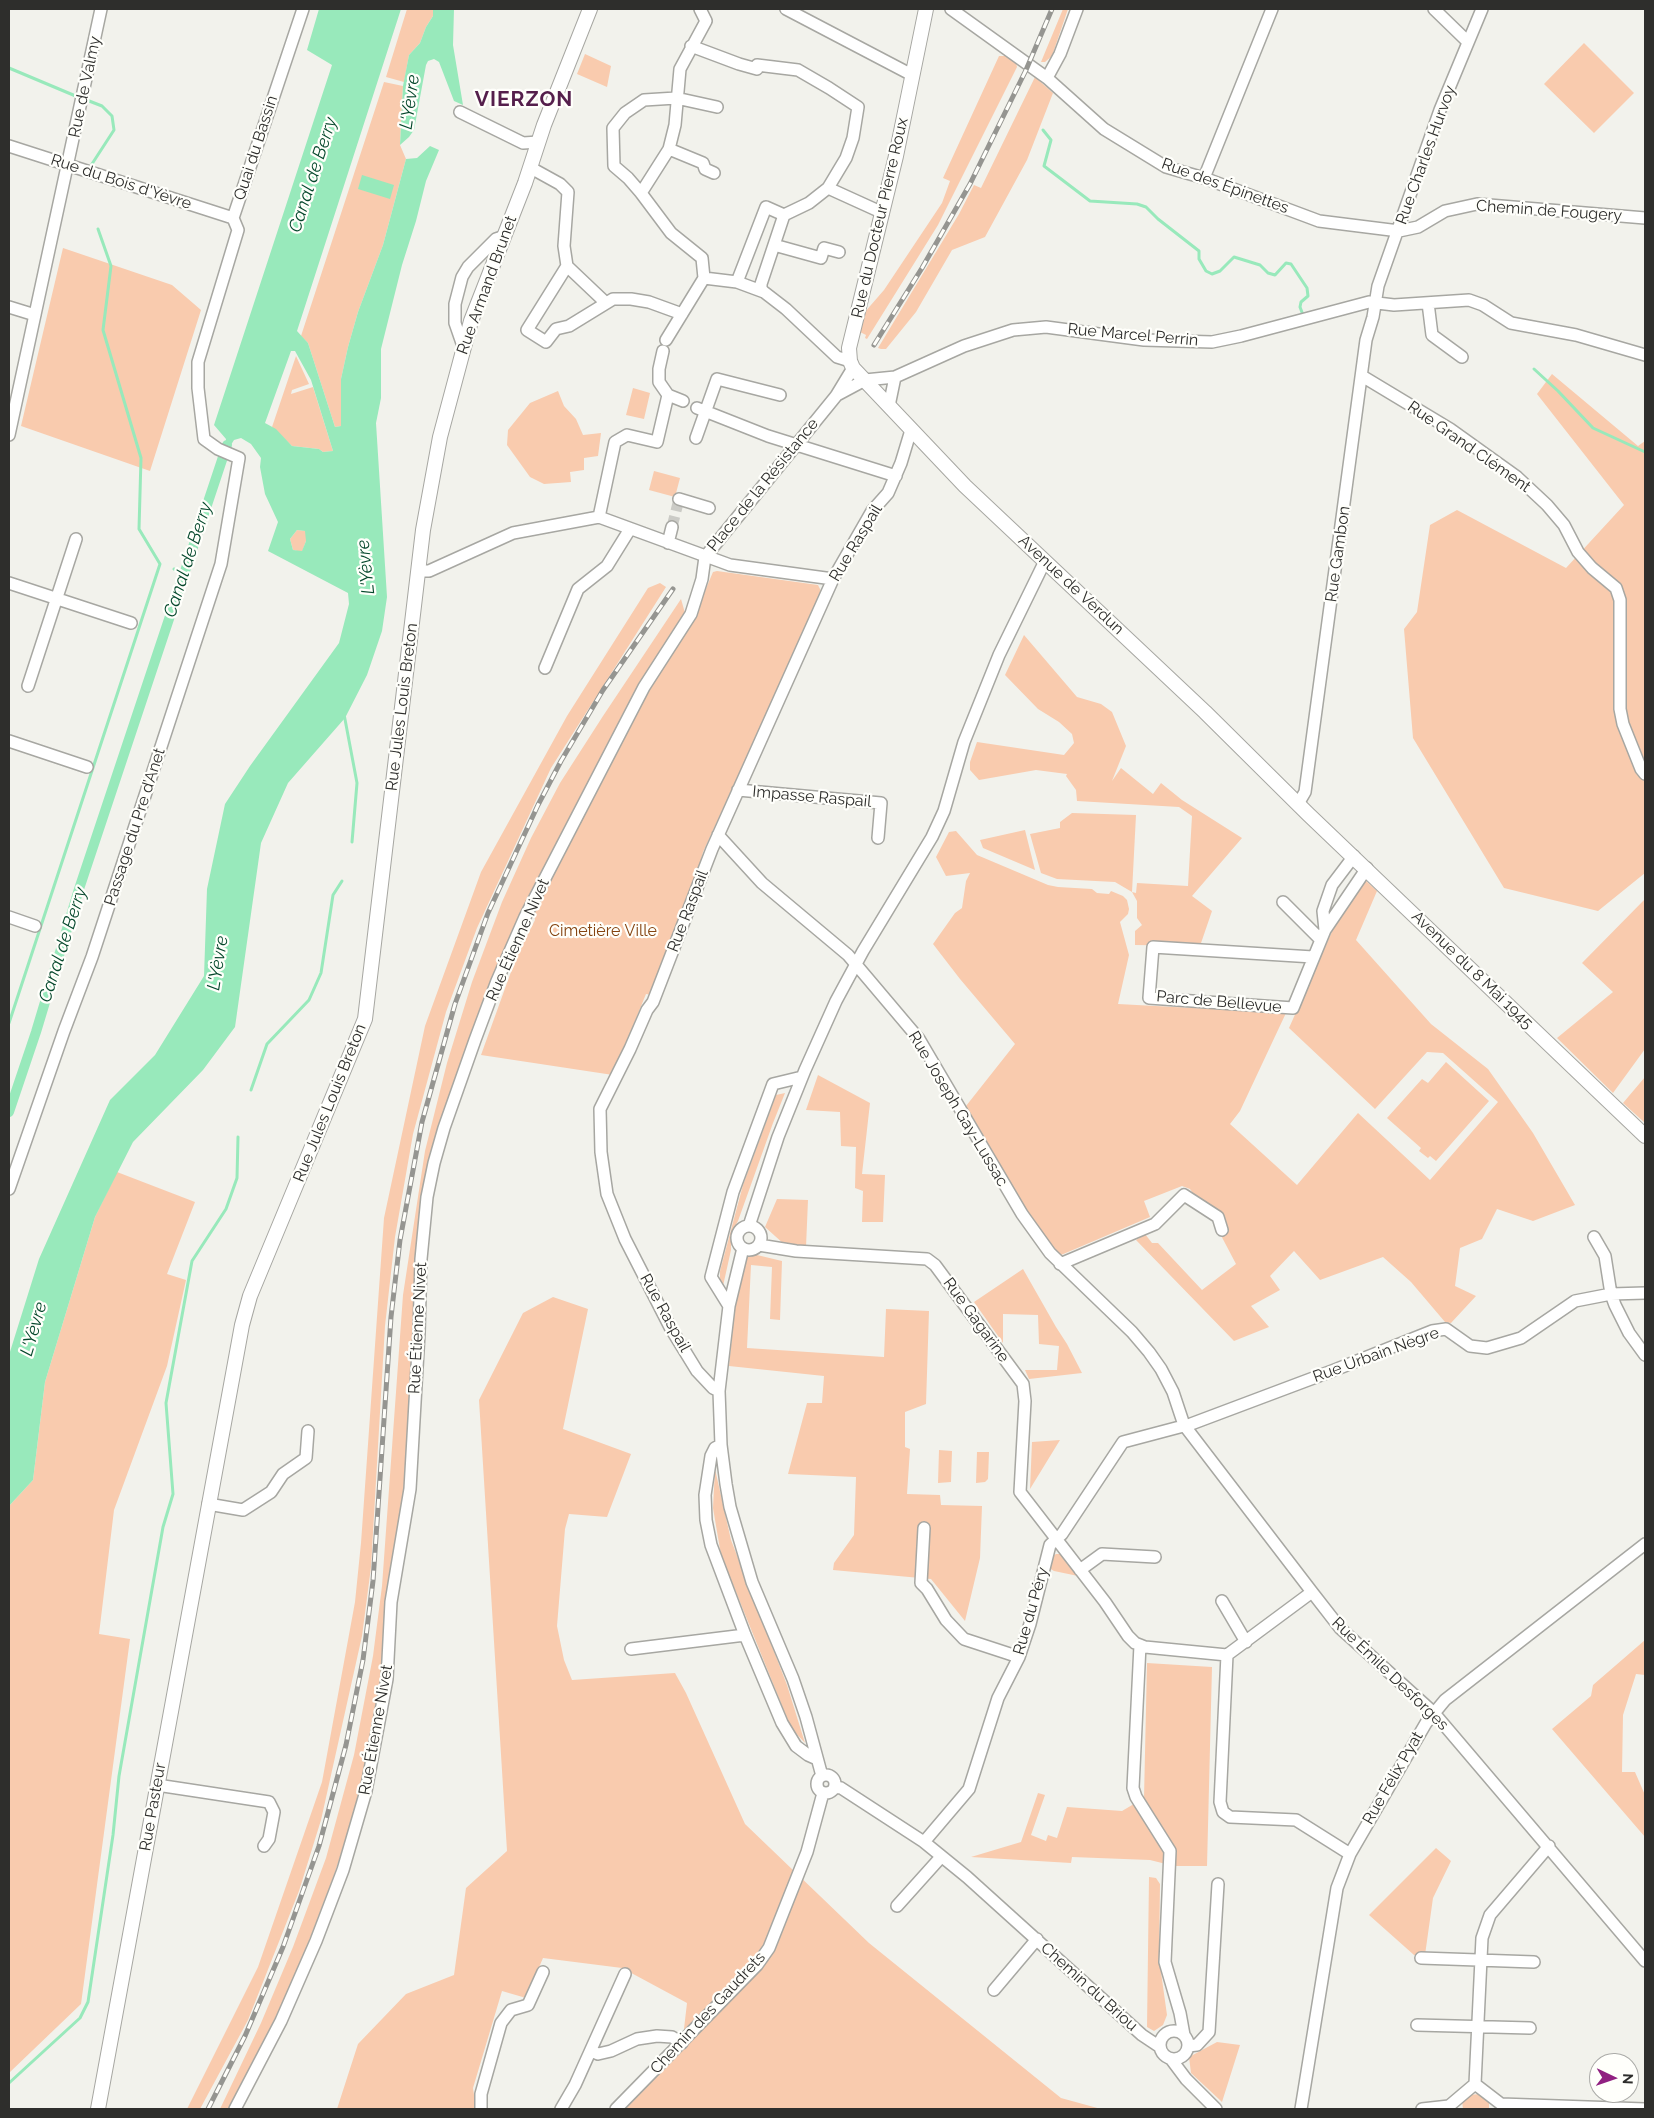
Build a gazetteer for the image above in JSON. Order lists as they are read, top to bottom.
{
  "streets": {
    "main road": [
      "Rue du Docteur Pierre Roux",
      "Rue Armand Brunet",
      "Avenue de Verdun",
      "Rue Jules Louis Breton",
      "Avenue du 8 Mai 1945",
      "Rue Pasteur"
    ],
    "street": [
      "Rue de Valmy",
      "Quai du Bassin",
      "Rue Charles Hurvoy",
      "Rue du Bois d'Yèvre",
      "Rue des Épinettes",
      "Chemin de Fougery",
      "Rue Marcel Perrin",
      "Rue Grand Clément",
      "Place de la Résistance",
      "Rue Raspail",
      "Rue Gambon",
      "Impasse Raspail",
      "Passage du Pre d’Anet",
      "Rue Étienne Nivet",
      "Parc de Bellevue",
      "Rue Joseph Gay-Lussac",
      "Rue Gagarine",
      "Rue Urbain Nègre",
      "Rue du Péry",
      "Rue Émile Desforges",
      "Rue Félix Pyat",
      "Chemin du Briou",
      "Chemin des Gaudrets"
    ]
  },
  "crossings": [
    ["Rue de Valmy", "Rue du Bois d'Yèvre"],
    ["Quai du Bassin", "Rue du Bois d'Yèvre"],
    ["Quai du Bassin", "Passage du Pre d’Anet"],
    ["Rue Charles Hurvoy", "Rue des Épinettes"],
    ["Rue Charles Hurvoy", "Chemin de Fougery"],
    ["Rue Charles Hurvoy", "Rue Marcel Perrin"],
    ["Rue Charles Hurvoy", "Rue Gambon"],
    ["Rue des Épinettes", "Chemin de Fougery"],
    ["Rue du Docteur Pierre Roux", "Place de la Résistance"],
    ["Rue du Docteur Pierre Roux", "Avenue de Verdun"],
    ["Rue Armand Brunet", "Rue Jules Louis Breton"],
    ["Rue Marcel Perrin", "Place de la Résistance"],
    ["Rue Marcel Perrin", "Rue Gambon"],
    ["Rue Marcel Perrin", "Avenue de Verdun"],
    ["Rue Grand Clément", "Rue Gambon"],
    ["Place de la Résistance", "Avenue de Verdun"],
    ["Place de la Résistance", "Rue Étienne Nivet"],
    ["Rue Raspail", "Avenue de Verdun"],
    ["Rue Raspail", "Impasse Raspail"],
    ["Rue Raspail", "Rue Joseph Gay-Lussac"],
    ["Rue Gambon", "Avenue de Verdun"],
    ["Rue Gambon", "Avenue du 8 Mai 1945"],
    ["Avenue de Verdun", "Avenue du 8 Mai 1945"],
    ["Rue Jules Louis Breton", "Rue Pasteur"],
    ["Avenue du 8 Mai 1945", "Parc de Bellevue"],
    ["Rue Joseph Gay-Lussac", "Rue Urbain Nègre"],
    ["Rue Joseph Gay-Lussac", "Rue du Péry"],
    ["Rue Joseph Gay-Lussac", "Rue Émile Desforges"],
    ["Rue Gagarine", "Rue du Péry"],
    ["Rue Urbain Nègre", "Rue du Péry"],
    ["Rue Urbain Nègre", "Rue Émile Desforges"],
    ["Rue du Péry", "Rue Émile Desforges"],
    ["Rue du Péry", "Chemin du Briou"],
    ["Rue Émile Desforges", "Rue Félix Pyat"],
    ["Chemin du Briou", "Chemin des Gaudrets"]
  ],
  "districts": ["VIERZON"],
  "water": ["L'Yèvre", "Canal de Berry"],
  "parks": ["Cimetière Ville"],
  "north": "right"
}
